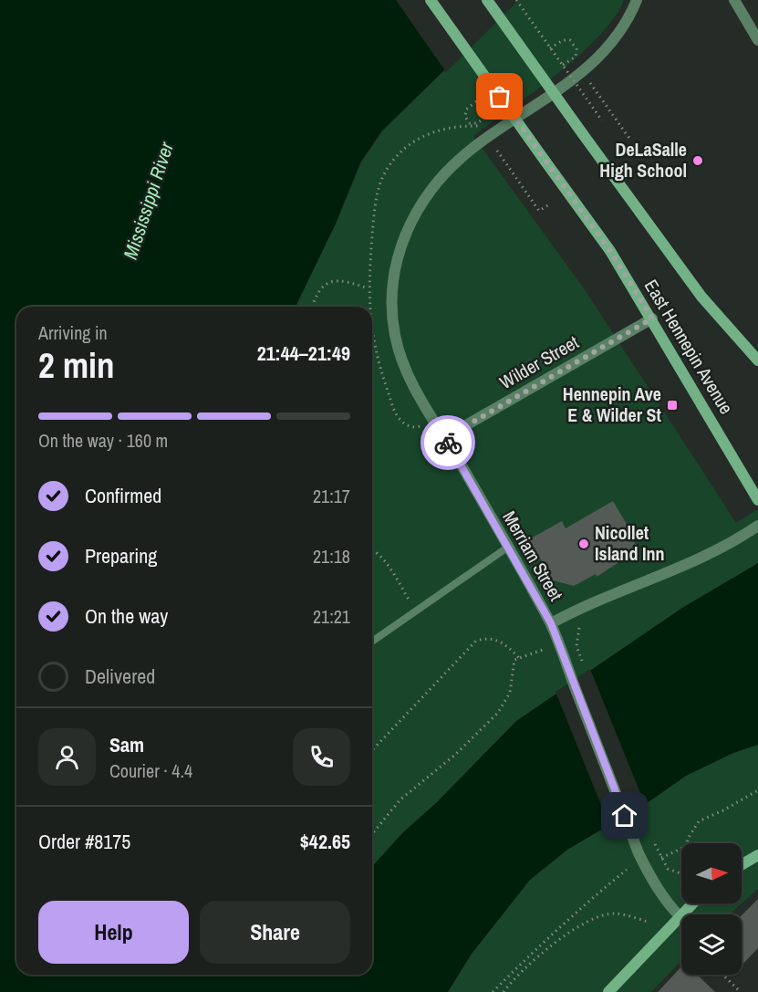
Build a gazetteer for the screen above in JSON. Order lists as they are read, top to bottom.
{
  "streets": {
    "main road": ["East Hennepin Avenue"],
    "street": ["Wilder Street", "Merriam Street"]
  },
  "crossings": [
    ["East Hennepin Avenue", "Wilder Street"],
    ["Wilder Street", "Merriam Street"]
  ],
  "water": ["Mississippi River"],
  "places": {
    "other": ["DeLaSalle High School", "Nicollet Island Inn"],
    "transit": ["Hennepin Ave E & Wilder St"]
  },
  "north": "right",
  "page": {
    "heading": ["2 min", "Arriving in", "21:44–21:49"],
    "panel": [
      "Sam",
      "Courier · 4.4",
      "Order #8175",
      "$42.65"
    ],
    "bar": "On the way · 160 m",
    "list": [
      ["Confirmed", "21:17"],
      ["Preparing", "21:18"],
      ["On the way", "21:21"],
      "Delivered"
    ],
    "buttons": ["Help", "Share"]
  }
}
